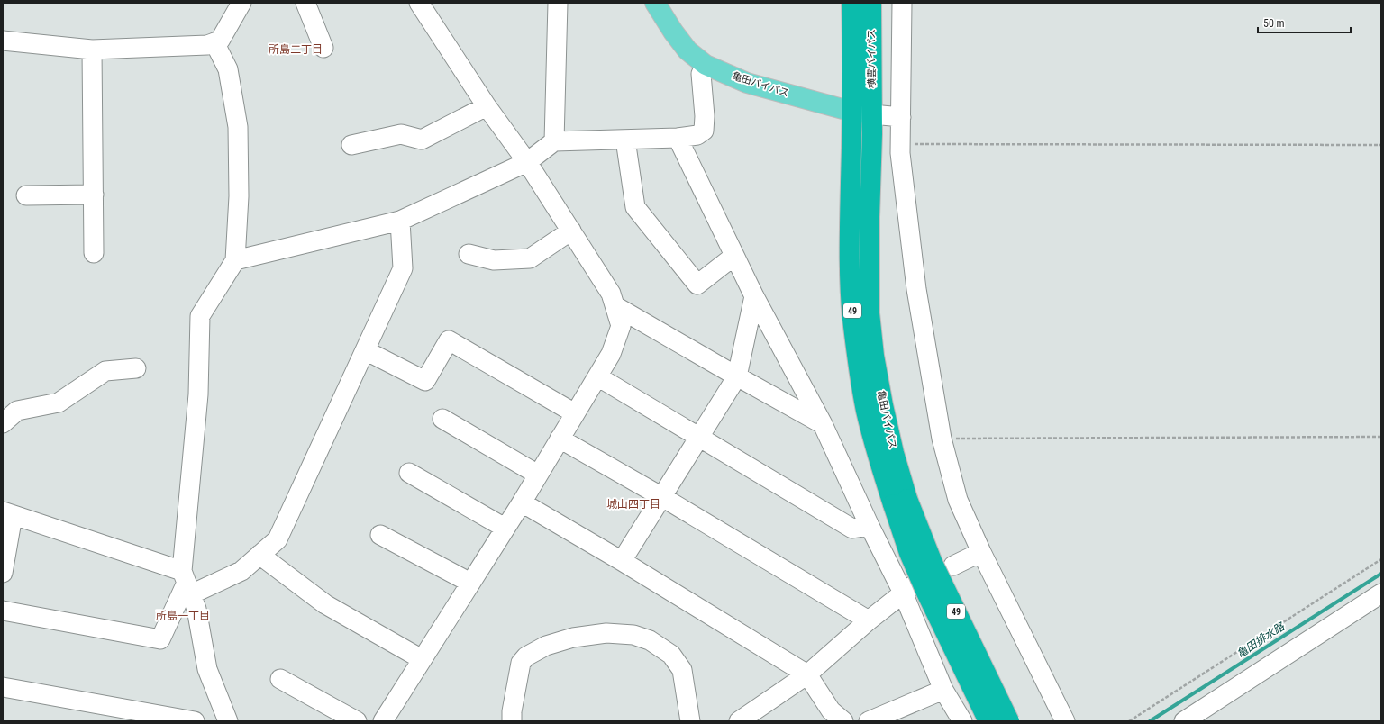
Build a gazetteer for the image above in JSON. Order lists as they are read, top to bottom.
{
  "streets": {
    "highway": ["横雲バイパス", "亀田バイパス", "49"]
  },
  "crossings": [
    ["横雲バイパス", "亀田バイパス"]
  ],
  "districts": ["所島二丁目", "城山四丁目", "所島一丁目"],
  "water": ["亀田排水路"],
  "scale_bar": "50 m"
}
